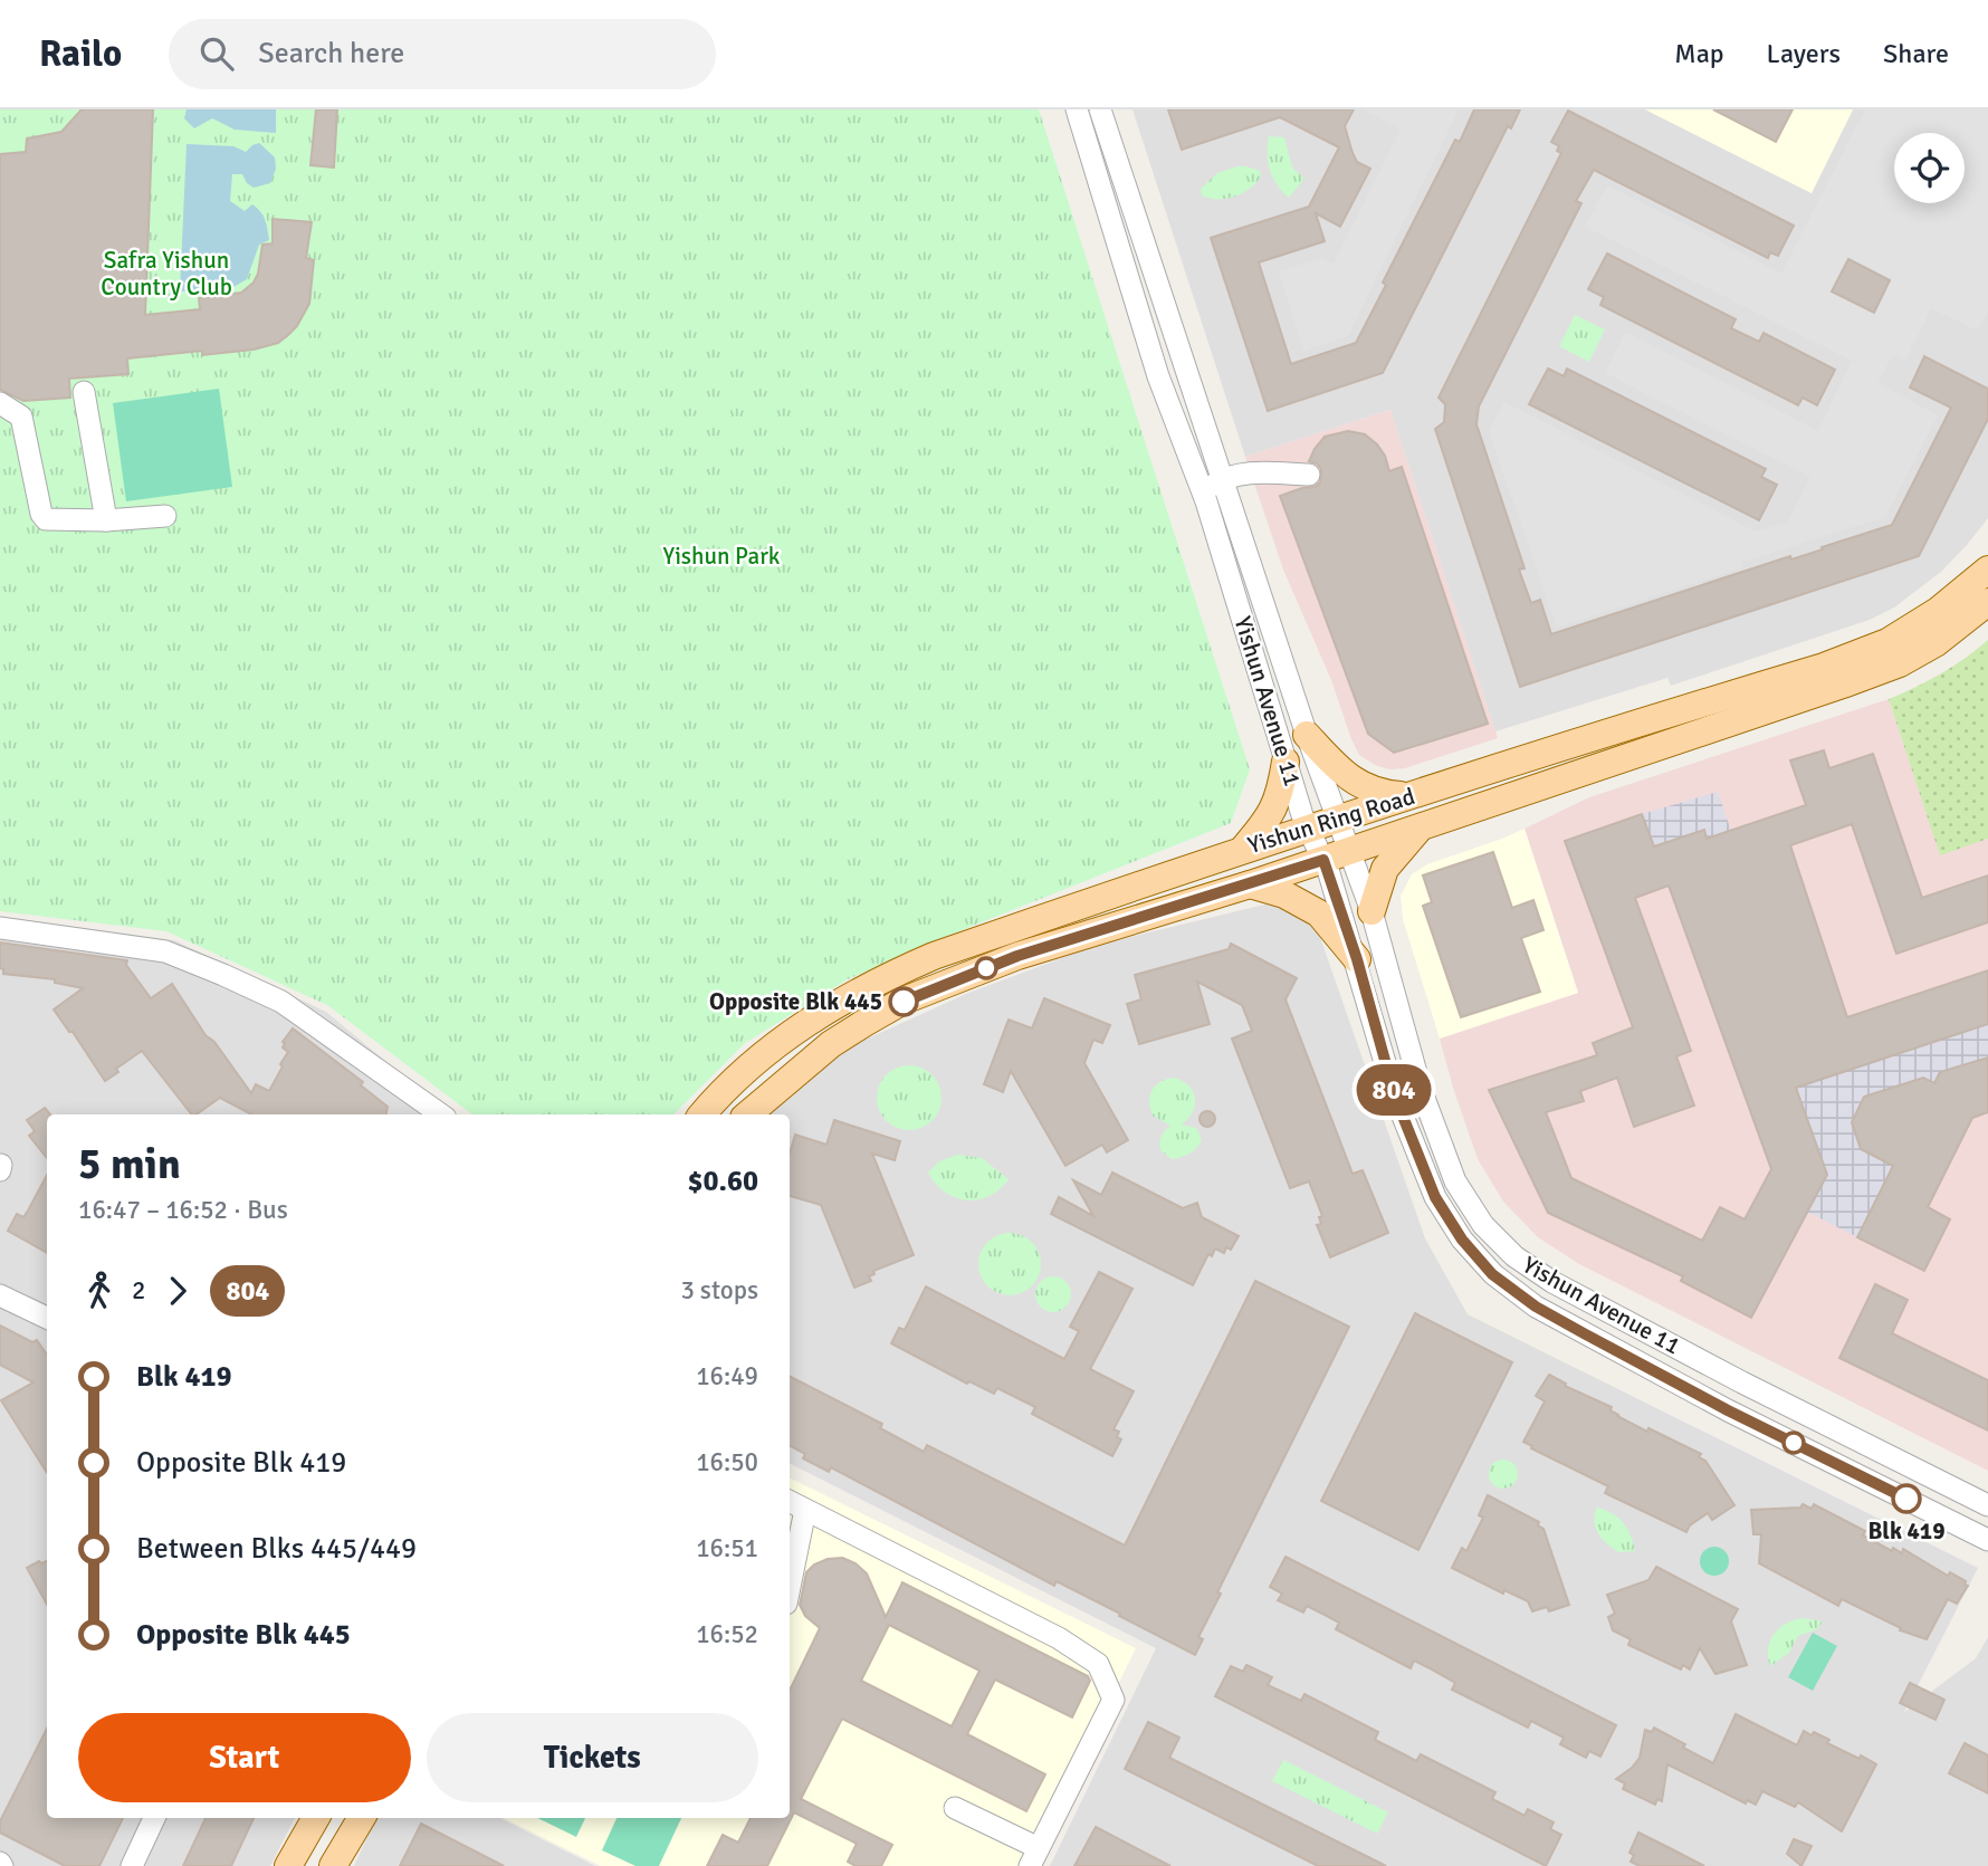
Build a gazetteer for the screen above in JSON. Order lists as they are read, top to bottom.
{
  "streets": {
    "main road": ["Yishun Ring Road"],
    "street": ["Yishun Avenue 11"]
  },
  "crossings": [
    ["Yishun Avenue 11", "Yishun Ring Road"]
  ],
  "parks": ["Safra Yishun Country Club", "Yishun Park"],
  "places": ["Opposite Blk 445", "Blk 419"],
  "lines": ["bus line 804"],
  "page": {
    "header": "Railo",
    "search": "Search here",
    "nav": ["Map", "Layers", "Share"],
    "on_map": "804",
    "heading": ["5 min", "16:47 – 16:52 · Bus", "$0.60"],
    "legs": ["2", "804", "3 stops"],
    "list": [
      {
        "name": "Blk 419",
        "value": "16:49"
      },
      {
        "name": "Opposite Blk 419",
        "value": "16:50"
      },
      {
        "name": "Between Blks 445/449",
        "value": "16:51"
      },
      {
        "name": "Opposite Blk 445",
        "value": "16:52"
      }
    ],
    "buttons": ["Start", "Tickets"]
  }
}
